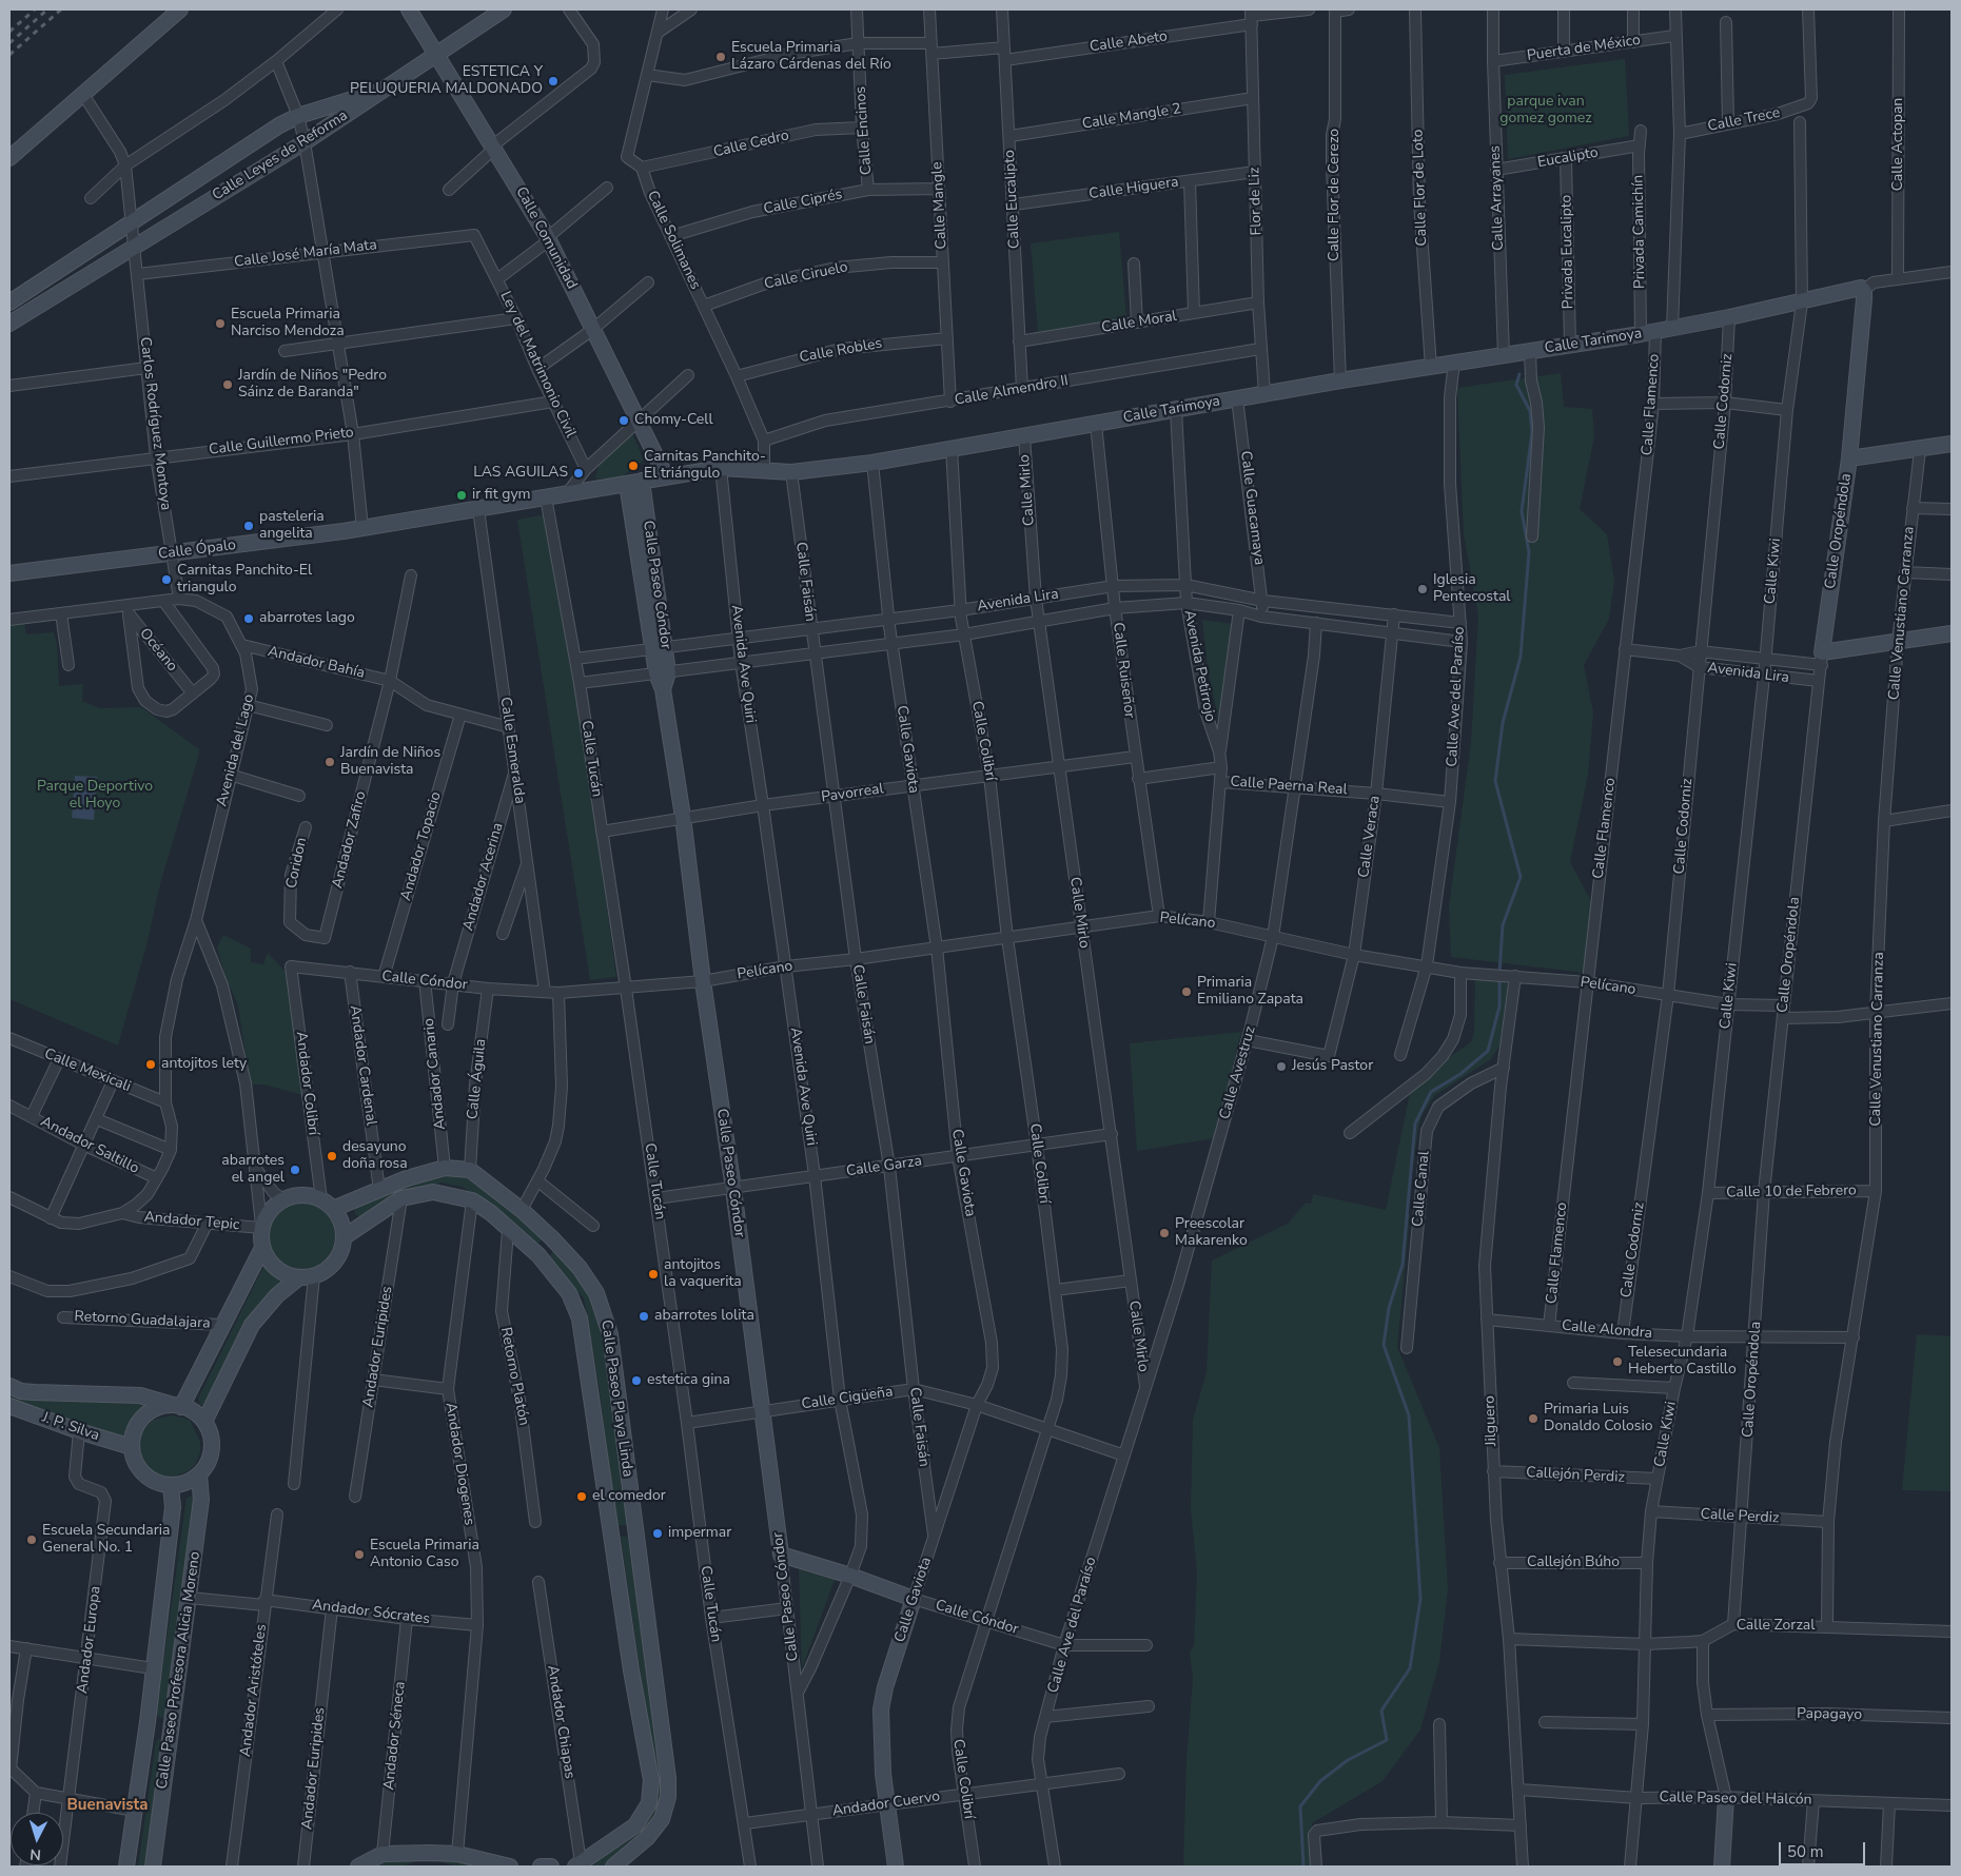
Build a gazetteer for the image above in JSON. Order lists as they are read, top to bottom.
{
  "streets": {
    "street": [
      "Calle Abeto",
      "Puerta de México",
      "Calle Mangle 2",
      "Calle Trece",
      "Calle Encinos",
      "Calle Cedro",
      "Calle Actopan",
      "Calle Leyes de Reforma",
      "Eucalipto",
      "Calle Flor de Loto",
      "Calle Higuera",
      "Calle Flor de Cerezo",
      "Calle Arrayanes",
      "Calle Eucalipto",
      "Flor de Liz",
      "Calle Ciprés",
      "Calle Mangle",
      "Privada Camichín",
      "Calle Comunidad",
      "Calle Solimanes",
      "Privada Eucalipto",
      "Calle José María Mata",
      "Calle Ciruelo",
      "Calle Moral",
      "Calle Tarimoya",
      "Calle Robles",
      "Ley del Matrimonio Civil",
      "Calle Almendro II",
      "Calle Codorniz",
      "Calle Flamenco",
      "Carlos Rodríguez Montoya",
      "Calle Guillermo Prieto",
      "Calle Mirlo",
      "Calle Guacamaya",
      "Calle Oropéndola",
      "Calle Ópalo",
      "Calle Kiwi",
      "Calle Faisán",
      "Calle Paseo Cóndor",
      "Avenida Lira",
      "Calle Venustiano Carranza",
      "Océano",
      "Andador Bahía",
      "Avenida Ave Quiri",
      "Avenida Petirrojo",
      "Calle Ruiseñor",
      "Calle Ave del Paraíso",
      "Calle Colibrí",
      "Calle Gaviota",
      "Avenida del Lago",
      "Calle Esmeralda",
      "Calle Tucán",
      "Calle Paerna Real",
      "Pavorreal",
      "Calle Veraca",
      "Andador Zafiro",
      "Andador Topacio",
      "Coridon",
      "Andador Acerina",
      "Pelícano",
      "Calle Cóndor",
      "Andador Cardenal",
      "Calle Mexicali",
      "Calle Avestruz",
      "Andador Canario",
      "Calle Águila",
      "Andador Colibrí",
      "Andador Saltillo",
      "Calle Garza",
      "Calle Canal",
      "Calle 10 de Febrero",
      "Andador Tepic",
      "Retorno Guadalajara",
      "Calle Alondra",
      "Andador Euripides",
      "Retorno Platón",
      "Calle Paseo Playa Linda",
      "Calle Cigüeña",
      "Jilguero",
      "J. P. Silva",
      "Andador Diogenes",
      "Callejón Perdiz",
      "Calle Perdiz",
      "Callejón Búho",
      "Andador Sócrates",
      "Calle Zorzal",
      "Andador Europa",
      "Calle Paseo Profesora Alicia Moreno",
      "Andador Aristóteles",
      "Papagayo",
      "Andador Chiapas",
      "Andador Séneca",
      "Calle Paseo del Halcón",
      "Andador Cuervo"
    ]
  },
  "crossings": [
    ["Calle Abeto", "Calle Eucalipto"],
    ["Calle Abeto", "Flor de Liz"],
    ["Puerta de México", "Calle Arrayanes"],
    ["Calle Mangle 2", "Calle Eucalipto"],
    ["Calle Mangle 2", "Flor de Liz"],
    ["Calle Encinos", "Calle Cedro"],
    ["Calle Encinos", "Calle Ciprés"],
    ["Calle Cedro", "Calle Solimanes"],
    ["Calle Leyes de Reforma", "Carlos Rodríguez Montoya"],
    ["Eucalipto", "Calle Arrayanes"],
    ["Eucalipto", "Privada Camichín"],
    ["Eucalipto", "Privada Eucalipto"],
    ["Calle Flor de Loto", "Calle Tarimoya"],
    ["Calle Higuera", "Calle Eucalipto"],
    ["Calle Higuera", "Flor de Liz"],
    ["Calle Flor de Cerezo", "Calle Tarimoya"],
    ["Calle Arrayanes", "Calle Tarimoya"],
    ["Calle Eucalipto", "Calle Moral"],
    ["Calle Eucalipto", "Calle Almendro II"],
    ["Flor de Liz", "Calle Moral"],
    ["Flor de Liz", "Calle Tarimoya"],
    ["Flor de Liz", "Calle Almendro II"],
    ["Calle Ciprés", "Calle Mangle"],
    ["Calle Ciprés", "Calle Solimanes"],
    ["Calle Mangle", "Calle Ciruelo"],
    ["Calle Mangle", "Calle Robles"],
    ["Calle Mangle", "Calle Almendro II"],
    ["Privada Camichín", "Calle Tarimoya"],
    ["Calle Comunidad", "Calle Tarimoya"],
    ["Calle Solimanes", "Calle Ciruelo"],
    ["Calle Solimanes", "Calle Tarimoya"],
    ["Calle Solimanes", "Calle Robles"],
    ["Calle Solimanes", "Calle Almendro II"],
    ["Privada Eucalipto", "Calle Tarimoya"],
    ["Calle José María Mata", "Ley del Matrimonio Civil"],
    ["Calle José María Mata", "Carlos Rodríguez Montoya"],
    ["Calle Tarimoya", "Calle Codorniz"],
    ["Calle Tarimoya", "Calle Flamenco"],
    ["Calle Tarimoya", "Calle Mirlo"],
    ["Calle Tarimoya", "Calle Guacamaya"],
    ["Calle Tarimoya", "Calle Oropéndola"],
    ["Calle Tarimoya", "Calle Ópalo"],
    ["Calle Tarimoya", "Calle Kiwi"],
    ["Calle Tarimoya", "Calle Faisán"],
    ["Calle Tarimoya", "Calle Paseo Cóndor"],
    ["Calle Tarimoya", "Avenida Ave Quiri"],
    ["Calle Tarimoya", "Avenida Petirrojo"],
    ["Calle Tarimoya", "Calle Ruiseñor"],
    ["Calle Tarimoya", "Calle Ave del Paraíso"],
    ["Calle Tarimoya", "Calle Colibrí"],
    ["Calle Tarimoya", "Calle Gaviota"],
    ["Calle Tarimoya", "Calle Esmeralda"],
    ["Calle Tarimoya", "Calle Tucán"],
    ["Ley del Matrimonio Civil", "Calle Guillermo Prieto"],
    ["Calle Codorniz", "Avenida Lira"],
    ["Calle Codorniz", "Pelícano"],
    ["Calle Codorniz", "Calle Alondra"],
    ["Calle Flamenco", "Avenida Lira"],
    ["Calle Flamenco", "Pelícano"],
    ["Calle Flamenco", "Calle Alondra"],
    ["Carlos Rodríguez Montoya", "Calle Guillermo Prieto"],
    ["Carlos Rodríguez Montoya", "Calle Ópalo"],
    ["Carlos Rodríguez Montoya", "Avenida del Lago"],
    ["Calle Mirlo", "Avenida Lira"],
    ["Calle Mirlo", "Calle Ave del Paraíso"],
    ["Calle Mirlo", "Pavorreal"],
    ["Calle Mirlo", "Pelícano"],
    ["Calle Mirlo", "Calle Avestruz"],
    ["Calle Mirlo", "Calle Garza"],
    ["Calle Guacamaya", "Avenida Lira"],
    ["Calle Oropéndola", "Avenida Lira"],
    ["Calle Oropéndola", "Pelícano"],
    ["Calle Oropéndola", "Calle 10 de Febrero"],
    ["Calle Oropéndola", "Calle Alondra"],
    ["Calle Oropéndola", "Calle Perdiz"],
    ["Calle Oropéndola", "Calle Zorzal"],
    ["Calle Ópalo", "Calle Esmeralda"],
    ["Calle Kiwi", "Avenida Lira"],
    ["Calle Kiwi", "Pelícano"],
    ["Calle Kiwi", "Calle 10 de Febrero"],
    ["Calle Kiwi", "Calle Alondra"],
    ["Calle Kiwi", "Callejón Perdiz"],
    ["Calle Kiwi", "Calle Perdiz"],
    ["Calle Kiwi", "Callejón Búho"],
    ["Calle Kiwi", "Calle Zorzal"],
    ["Calle Kiwi", "Calle Paseo del Halcón"],
    ["Calle Faisán", "Avenida Lira"],
    ["Calle Faisán", "Calle Gaviota"],
    ["Calle Faisán", "Pavorreal"],
    ["Calle Faisán", "Pelícano"],
    ["Calle Faisán", "Calle Garza"],
    ["Calle Faisán", "Calle Cigüeña"],
    ["Calle Paseo Cóndor", "Avenida Lira"],
    ["Calle Paseo Cóndor", "Avenida Ave Quiri"],
    ["Calle Paseo Cóndor", "Pavorreal"],
    ["Calle Paseo Cóndor", "Pelícano"],
    ["Calle Paseo Cóndor", "Calle Cóndor"],
    ["Calle Paseo Cóndor", "Calle Garza"],
    ["Calle Paseo Cóndor", "Calle Cigüeña"],
    ["Calle Paseo Cóndor", "Andador Cuervo"],
    ["Avenida Lira", "Avenida Ave Quiri"],
    ["Avenida Lira", "Avenida Petirrojo"],
    ["Avenida Lira", "Calle Ruiseñor"],
    ["Avenida Lira", "Calle Ave del Paraíso"],
    ["Avenida Lira", "Calle Colibrí"],
    ["Avenida Lira", "Calle Gaviota"],
    ["Avenida Lira", "Calle Tucán"],
    ["Avenida Lira", "Calle Veraca"],
    ["Avenida Lira", "Calle Avestruz"],
    ["Calle Venustiano Carranza", "Calle 10 de Febrero"],
    ["Calle Venustiano Carranza", "Calle Alondra"],
    ["Calle Venustiano Carranza", "Calle Perdiz"],
    ["Calle Venustiano Carranza", "Calle Zorzal"],
    ["Océano", "Avenida del Lago"],
    ["Andador Bahía", "Avenida del Lago"],
    ["Andador Bahía", "Calle Esmeralda"],
    ["Andador Bahía", "Andador Zafiro"],
    ["Andador Bahía", "Andador Topacio"],
    ["Avenida Ave Quiri", "Pavorreal"],
    ["Avenida Ave Quiri", "Pelícano"],
    ["Avenida Ave Quiri", "Calle Cóndor"],
    ["Avenida Ave Quiri", "Calle Garza"],
    ["Avenida Ave Quiri", "Calle Cigüeña"],
    ["Avenida Petirrojo", "Calle Paerna Real"],
    ["Avenida Petirrojo", "Pelícano"],
    ["Calle Ruiseñor", "Calle Paerna Real"],
    ["Calle Ruiseñor", "Pavorreal"],
    ["Calle Ruiseñor", "Pelícano"],
    ["Calle Ave del Paraíso", "Calle Paerna Real"],
    ["Calle Ave del Paraíso", "Pelícano"],
    ["Calle Ave del Paraíso", "Calle Cóndor"],
    ["Calle Ave del Paraíso", "Calle Avestruz"],
    ["Calle Ave del Paraíso", "Calle Cigüeña"],
    ["Calle Ave del Paraíso", "Andador Cuervo"],
    ["Calle Colibrí", "Pavorreal"],
    ["Calle Colibrí", "Pelícano"],
    ["Calle Colibrí", "Calle Cóndor"],
    ["Calle Colibrí", "Calle Garza"],
    ["Calle Colibrí", "Calle Cigüeña"],
    ["Calle Colibrí", "Andador Cuervo"],
    ["Calle Gaviota", "Pavorreal"],
    ["Calle Gaviota", "Pelícano"],
    ["Calle Gaviota", "Calle Cóndor"],
    ["Calle Gaviota", "Calle Garza"],
    ["Calle Gaviota", "Calle Cigüeña"],
    ["Calle Gaviota", "Andador Cuervo"],
    ["Avenida del Lago", "Calle Mexicali"],
    ["Avenida del Lago", "Andador Saltillo"],
    ["Avenida del Lago", "Andador Tepic"],
    ["Calle Esmeralda", "Andador Acerina"],
    ["Calle Esmeralda", "Calle Cóndor"],
    ["Calle Tucán", "Pavorreal"],
    ["Calle Tucán", "Pelícano"],
    ["Calle Tucán", "Calle Garza"],
    ["Calle Tucán", "Calle Cigüeña"],
    ["Calle Tucán", "Andador Cuervo"],
    ["Calle Paerna Real", "Calle Veraca"],
    ["Calle Paerna Real", "Calle Avestruz"],
    ["Calle Veraca", "Pelícano"],
    ["Calle Veraca", "Calle Avestruz"],
    ["Andador Zafiro", "Coridon"],
    ["Andador Topacio", "Calle Cóndor"],
    ["Andador Acerina", "Calle Cóndor"],
    ["Pelícano", "Calle Cóndor"],
    ["Pelícano", "Calle Avestruz"],
    ["Pelícano", "Jilguero"],
    ["Calle Cóndor", "Andador Cardenal"],
    ["Calle Cóndor", "Andador Canario"],
    ["Calle Cóndor", "Calle Águila"],
    ["Calle Cóndor", "Andador Colibrí"],
    ["Calle Águila", "Calle Paseo Playa Linda"],
    ["Andador Colibrí", "Andador Tepic"],
    ["Andador Colibrí", "Calle Paseo Playa Linda"],
    ["Calle Canal", "Jilguero"],
    ["Andador Tepic", "Calle Paseo Playa Linda"],
    ["Calle Alondra", "Jilguero"],
    ["Andador Euripides", "Calle Paseo Playa Linda"],
    ["Andador Euripides", "Andador Sócrates"],
    ["Retorno Platón", "Calle Paseo Playa Linda"],
    ["Calle Paseo Playa Linda", "Andador Diogenes"],
    ["Calle Paseo Playa Linda", "Andador Chiapas"],
    ["Jilguero", "Callejón Perdiz"],
    ["Jilguero", "Callejón Búho"],
    ["Jilguero", "Calle Zorzal"],
    ["Jilguero", "Calle Paseo del Halcón"],
    ["J. P. Silva", "Andador Europa"],
    ["J. P. Silva", "Calle Paseo Profesora Alicia Moreno"],
    ["Andador Diogenes", "Andador Sócrates"],
    ["Andador Sócrates", "Calle Paseo Profesora Alicia Moreno"],
    ["Andador Sócrates", "Andador Aristóteles"],
    ["Andador Sócrates", "Andador Séneca"]
  ],
  "districts": ["Buenavista"],
  "parks": ["parque ivan gomez gomez", "Parque Deportivo el Hoyo"],
  "places": [
    "Escuela Primaria Lázaro Cárdenas del Río",
    "ESTETICA Y PELUQUERIA MALDONADO",
    "Escuela Primaria Narciso Mendoza",
    "Jardín de Niños \"Pedro Sáinz de Baranda\"",
    "Chomy-Cell",
    "Carnitas Panchito- El triángulo",
    "LAS AGUILAS",
    "ir fit gym",
    "pasteleria angelita",
    "Carnitas Panchito-El triangulo",
    "Iglesia Pentecostal",
    "abarrotes lago",
    "Jardín de Niños Buenavista",
    "Primaria Emiliano Zapata",
    "antojitos lety",
    "Jesús Pastor",
    "desayuno doña rosa",
    "abarrotes el angel",
    "Preescolar Makarenko",
    "antojitos la vaquerita",
    "abarrotes lolita",
    "Telesecundaria Heberto Castillo",
    "estetica gina",
    "Primaria Luis Donaldo Colosio",
    "el comedor",
    "impermar",
    "Escuela Secundaria General No. 1",
    "Escuela Primaria Antonio Caso"
  ],
  "scale_bar": "50 m",
  "north": "bottom"
}
